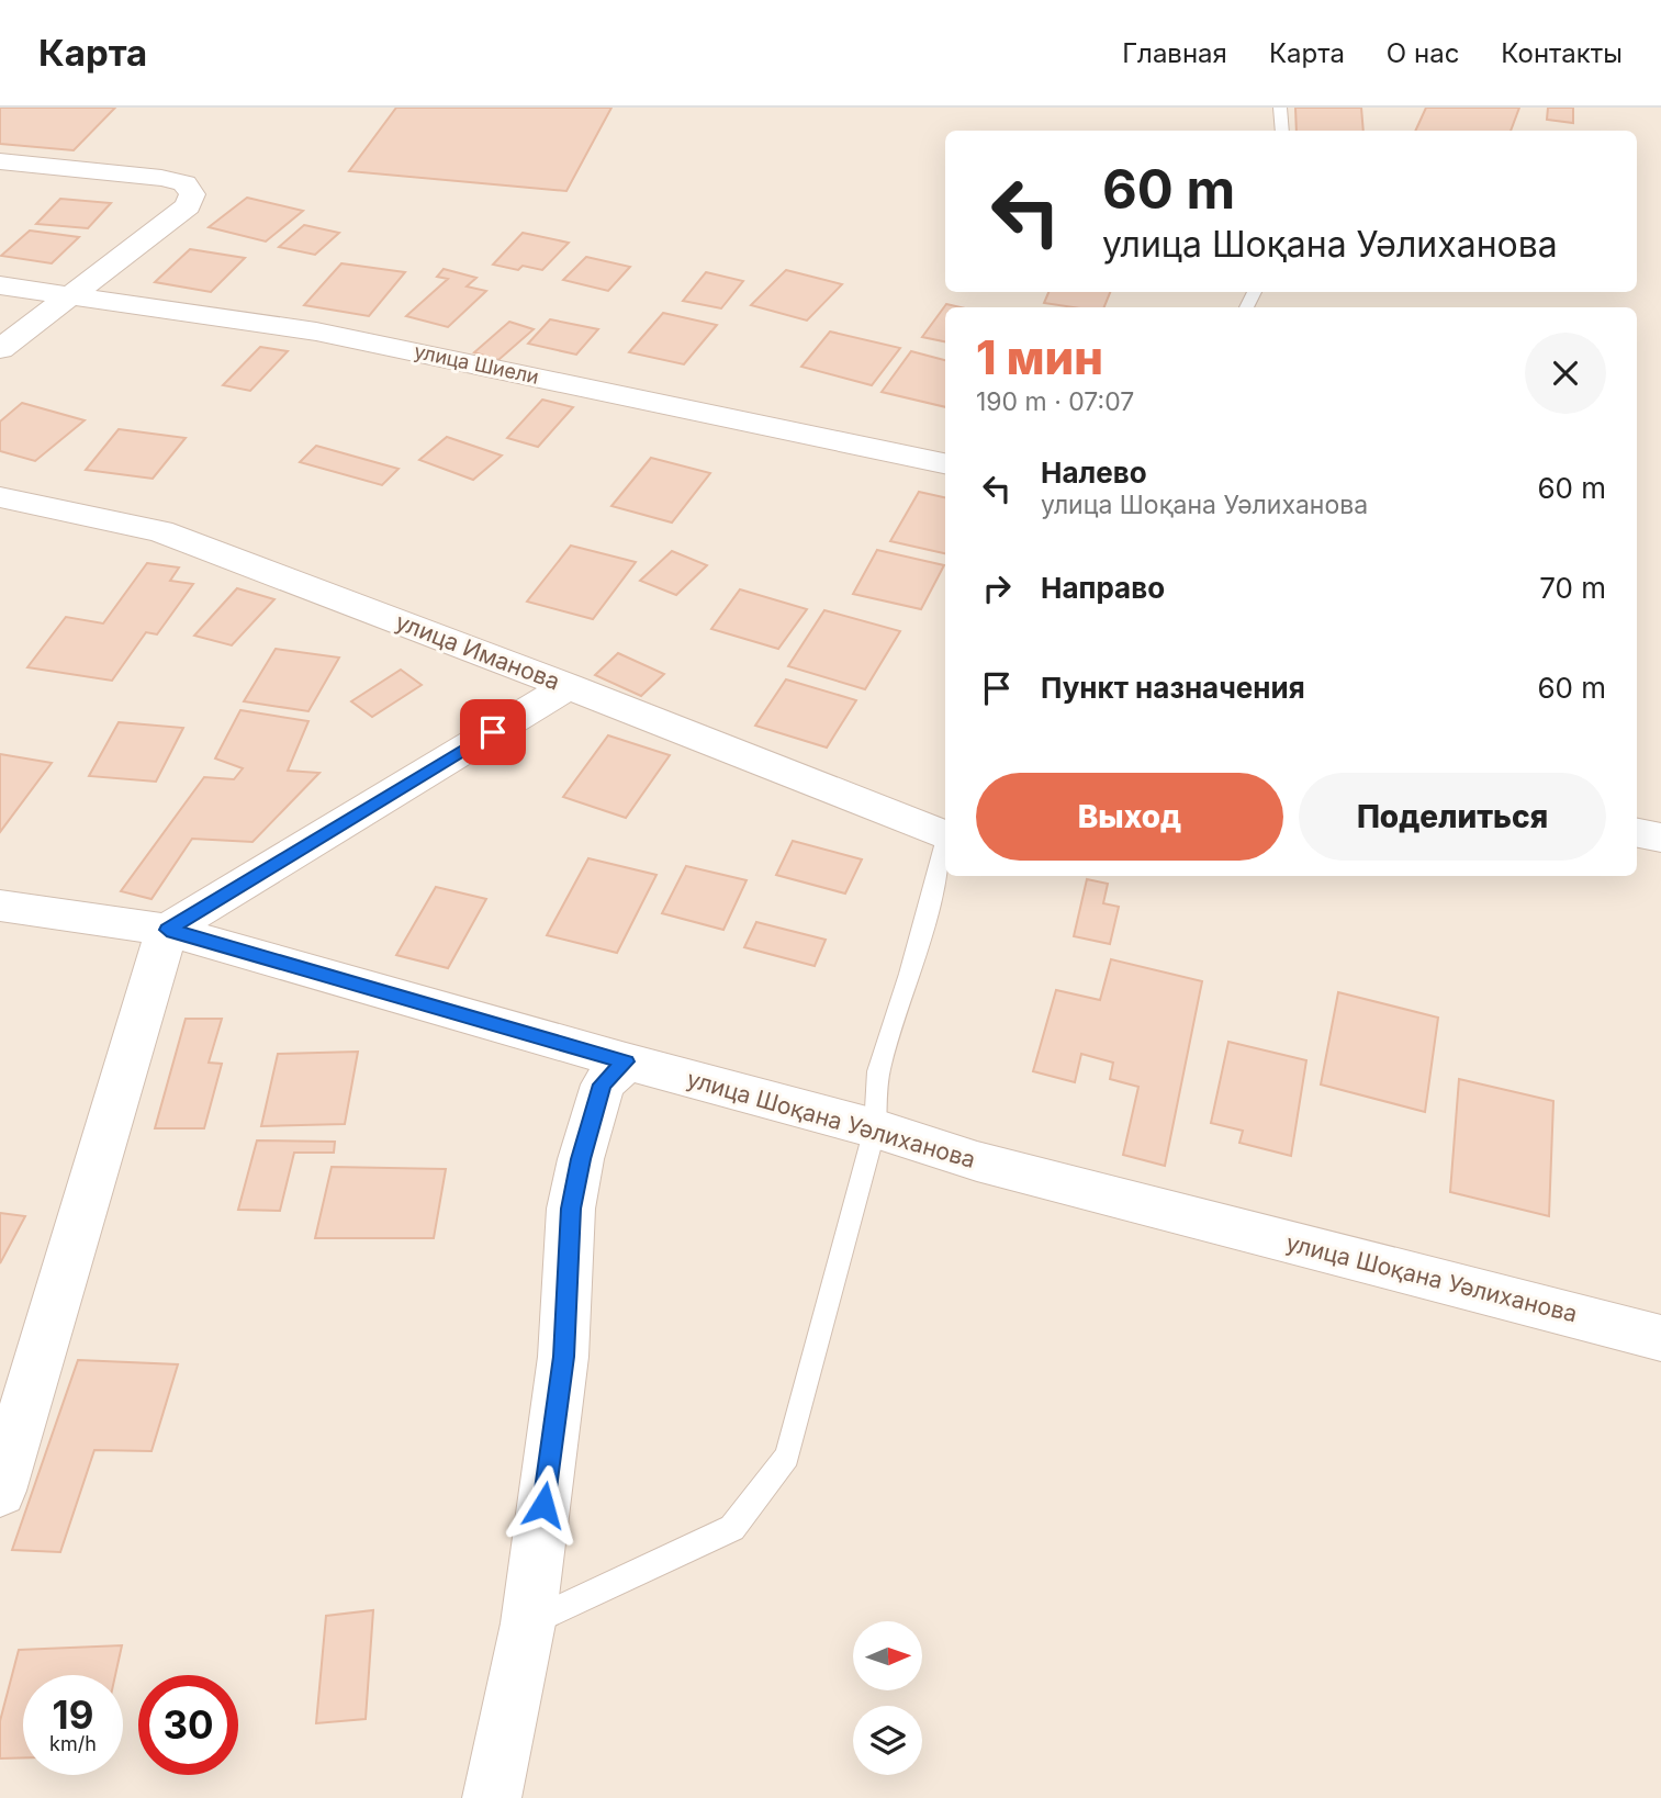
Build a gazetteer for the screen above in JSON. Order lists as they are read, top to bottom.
{
  "streets": {
    "street": ["улица Шиели", "улица Иманова", "улица Шоқана Уәлиханова"]
  },
  "north": "right",
  "page": {
    "header": "Карта",
    "nav": [
      "Главная",
      "Карта",
      "О нас",
      "Контакты"
    ],
    "turn": ["60 m", "улица Шоқана Уәлиханова"],
    "heading": ["1 мин", "190 m · 07:07"],
    "list": [
      {
        "name": "Налево",
        "note": "улица Шоқана Уәлиханова",
        "value": "60 m"
      },
      {
        "name": "Направо",
        "value": "70 m"
      },
      {
        "name": "Пункт назначения",
        "value": "60 m"
      }
    ],
    "buttons": ["Выход", "Поделиться"],
    "speed": "19 km/h",
    "limit": "30"
  }
}
